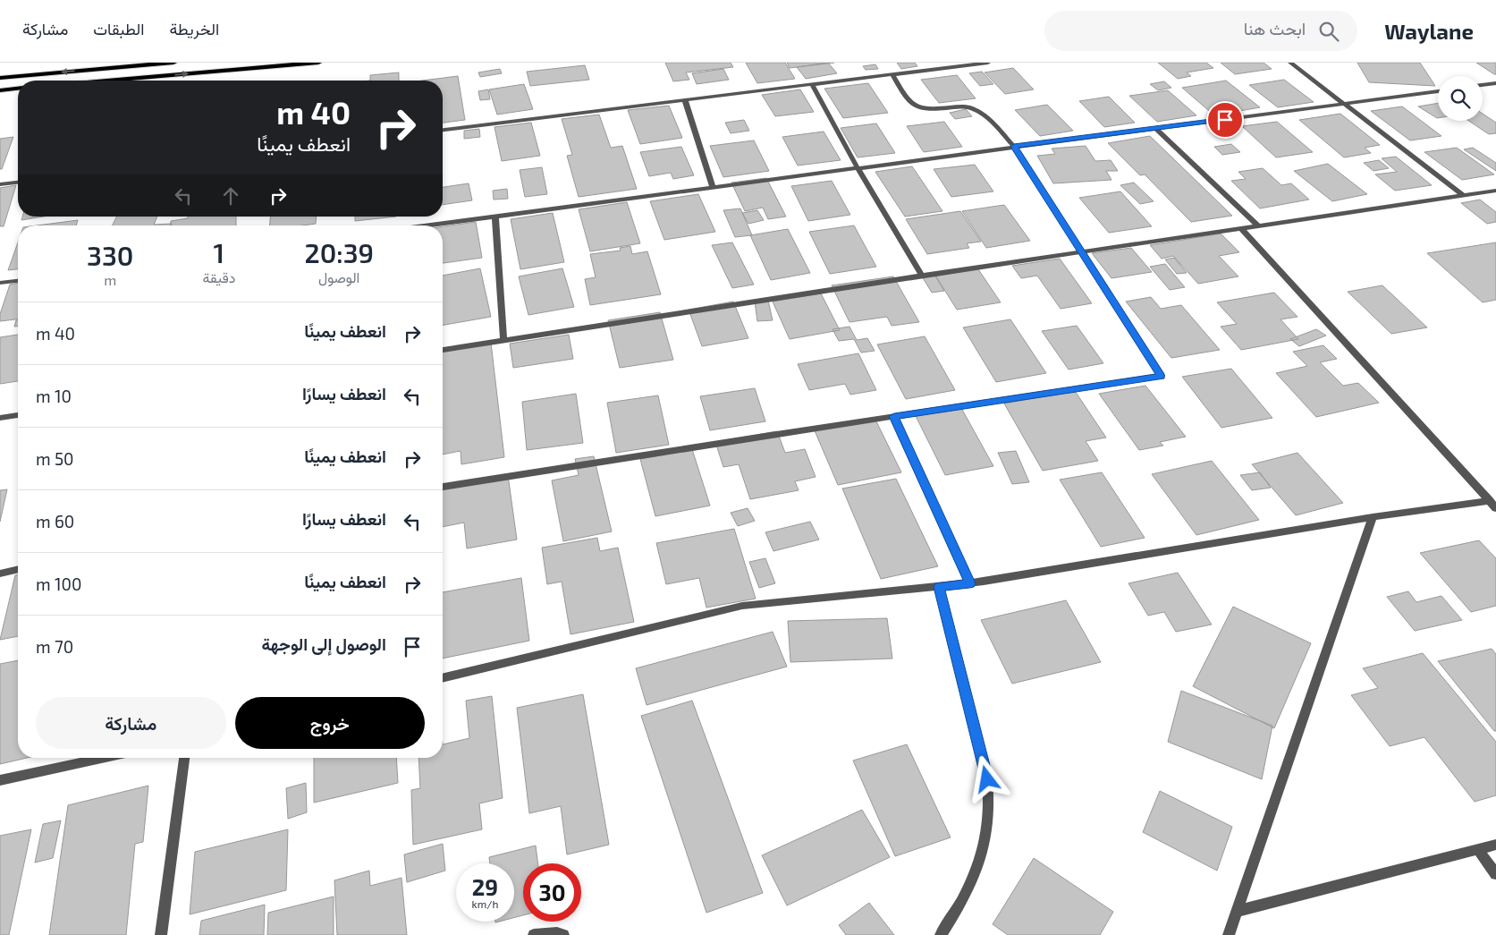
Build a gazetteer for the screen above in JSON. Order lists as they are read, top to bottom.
{
  "page": {
    "header": "Waylane",
    "search": "ابحث هنا",
    "nav": ["الخريطة", "الطبقات", "مشاركة"],
    "turn": ["40 m", "انعطف يمينًا"],
    "eta": [
      "20:39",
      "الوصول",
      "1",
      "دقيقة",
      "330",
      "m"
    ],
    "list": [
      {
        "name": "انعطف يمينًا",
        "value": "40 m"
      },
      {
        "name": "انعطف يسارًا",
        "value": "10 m"
      },
      {
        "name": "انعطف يمينًا",
        "value": "50 m"
      },
      {
        "name": "انعطف يسارًا",
        "value": "60 m"
      },
      {
        "name": "انعطف يمينًا",
        "value": "100 m"
      },
      {
        "name": "الوصول إلى الوجهة",
        "value": "70 m"
      }
    ],
    "buttons": ["خروج", "مشاركة"],
    "speed": "29 km/h",
    "limit": "30"
  }
}
